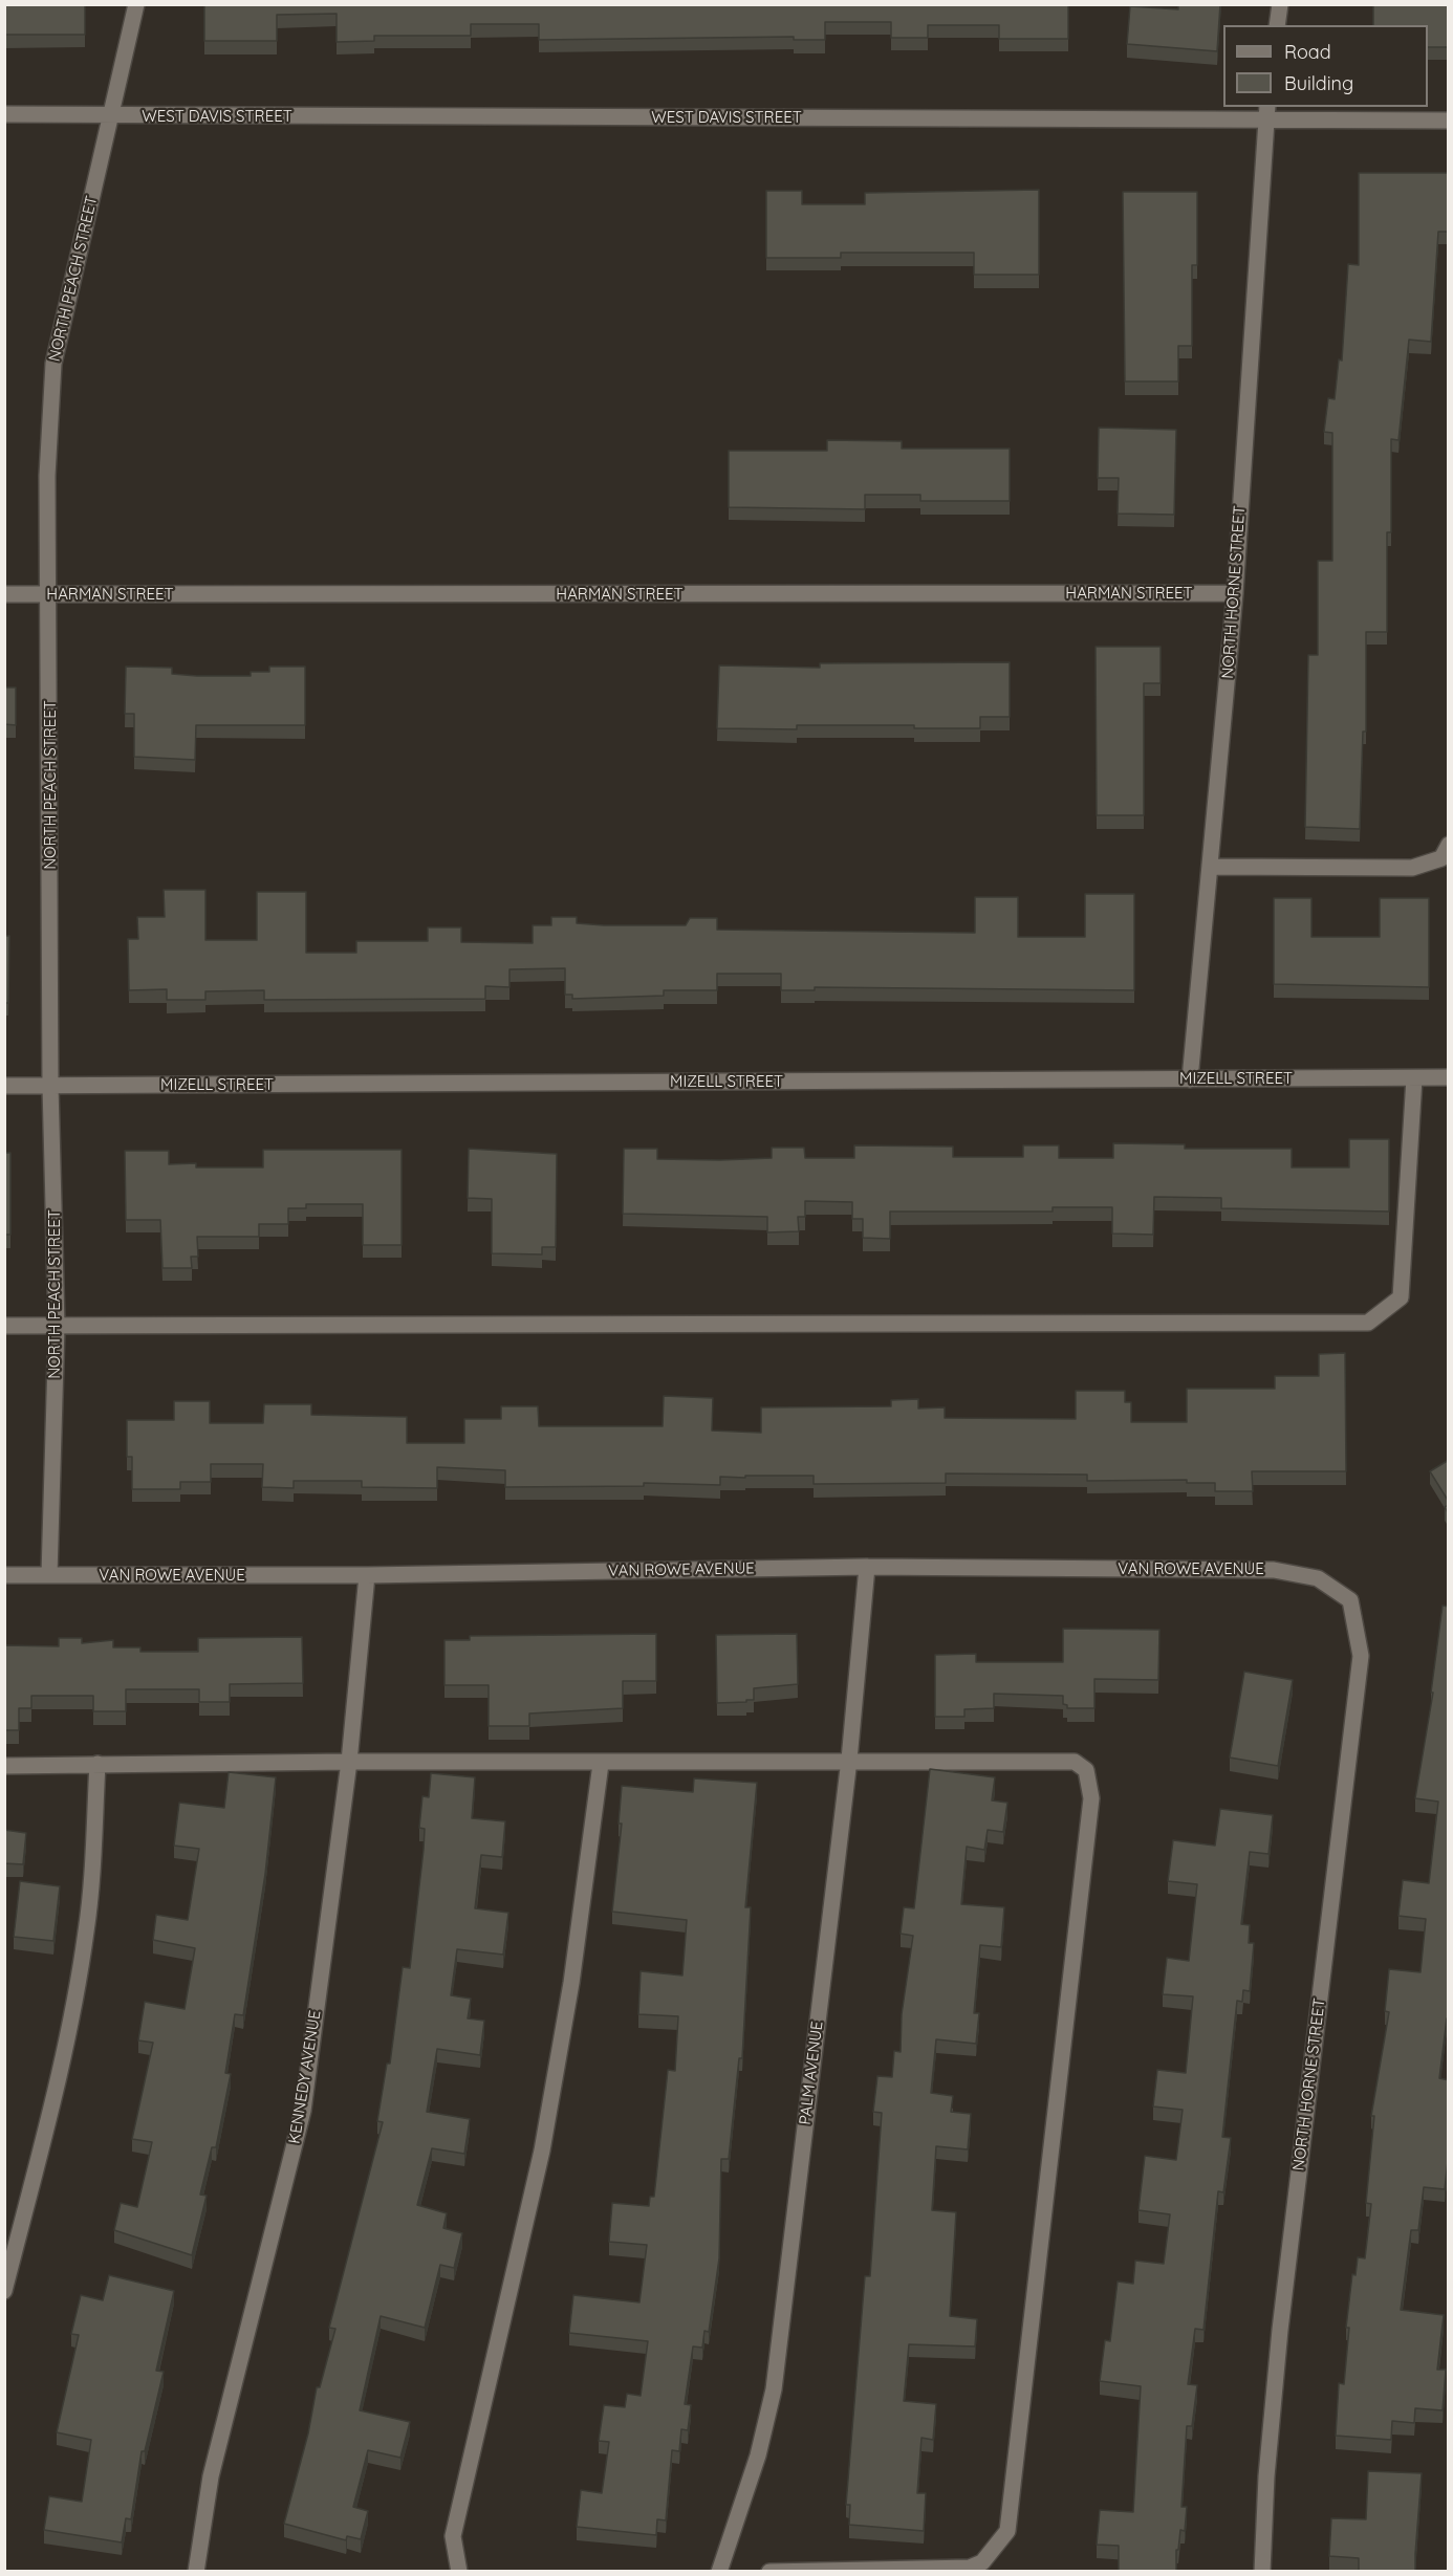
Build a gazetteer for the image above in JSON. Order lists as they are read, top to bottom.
{
  "streets": {
    "street": [
      "WEST DAVIS STREET",
      "NORTH PEACH STREET",
      "NORTH HORNE STREET",
      "HARMAN STREET",
      "MIZELL STREET",
      "VAN ROWE AVENUE",
      "PALM AVENUE",
      "KENNEDY AVENUE"
    ]
  },
  "crossings": [
    ["WEST DAVIS STREET", "NORTH PEACH STREET"],
    ["WEST DAVIS STREET", "NORTH HORNE STREET"],
    ["NORTH PEACH STREET", "HARMAN STREET"],
    ["NORTH PEACH STREET", "MIZELL STREET"],
    ["NORTH PEACH STREET", "VAN ROWE AVENUE"],
    ["NORTH HORNE STREET", "HARMAN STREET"],
    ["NORTH HORNE STREET", "MIZELL STREET"],
    ["NORTH HORNE STREET", "VAN ROWE AVENUE"],
    ["VAN ROWE AVENUE", "PALM AVENUE"],
    ["VAN ROWE AVENUE", "KENNEDY AVENUE"]
  ],
  "legend": ["Road", "Building"]
}
